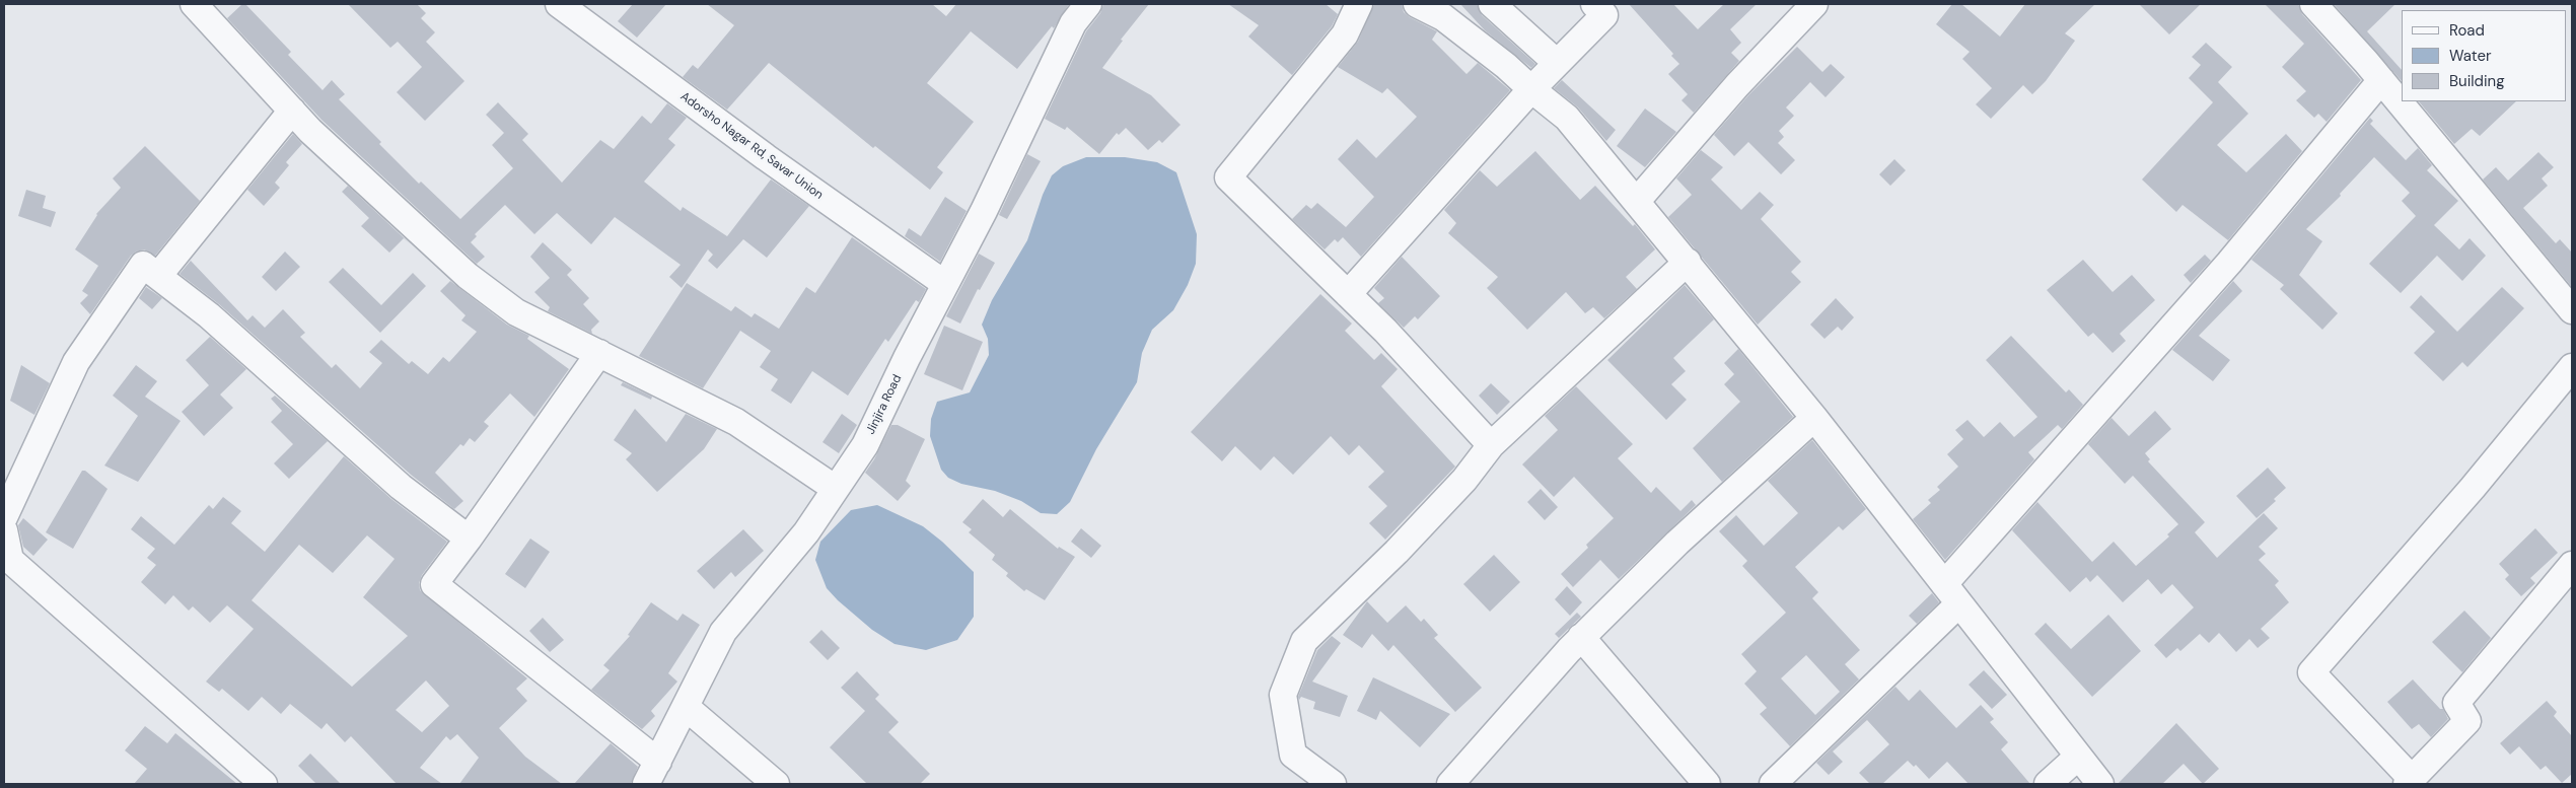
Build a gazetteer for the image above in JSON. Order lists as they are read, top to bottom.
{
  "streets": {
    "street": ["Adorsho Nagar Rd, Savar Union", "Jinjira Road"]
  },
  "crossings": [
    ["Adorsho Nagar Rd, Savar Union", "Jinjira Road"]
  ],
  "legend": ["Road", "Water", "Building"]
}
